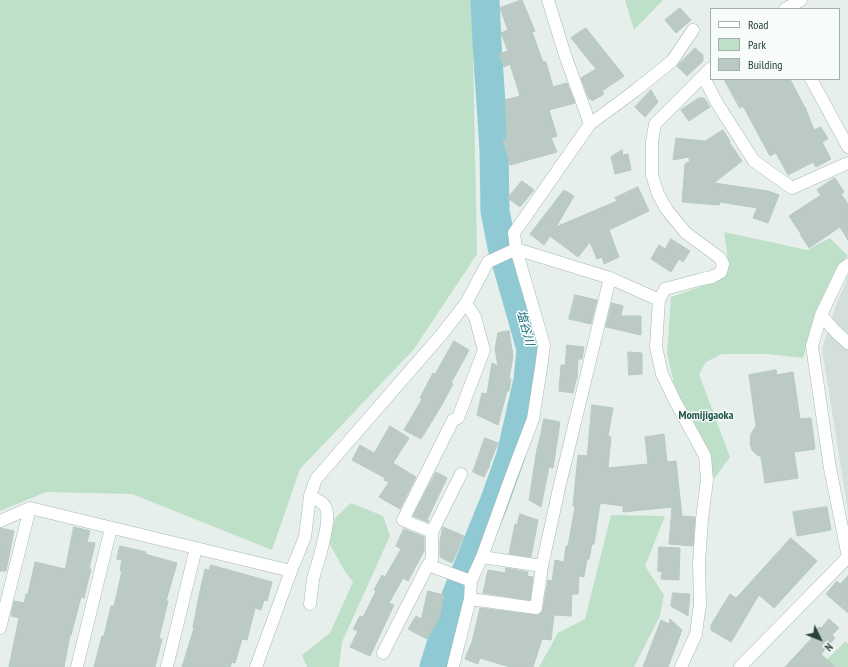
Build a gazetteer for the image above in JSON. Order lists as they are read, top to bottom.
{
  "districts": ["Momijigaoka"],
  "water": ["塩谷川"],
  "legend": ["Road", "Park", "Building"],
  "north": "bottom right"
}
